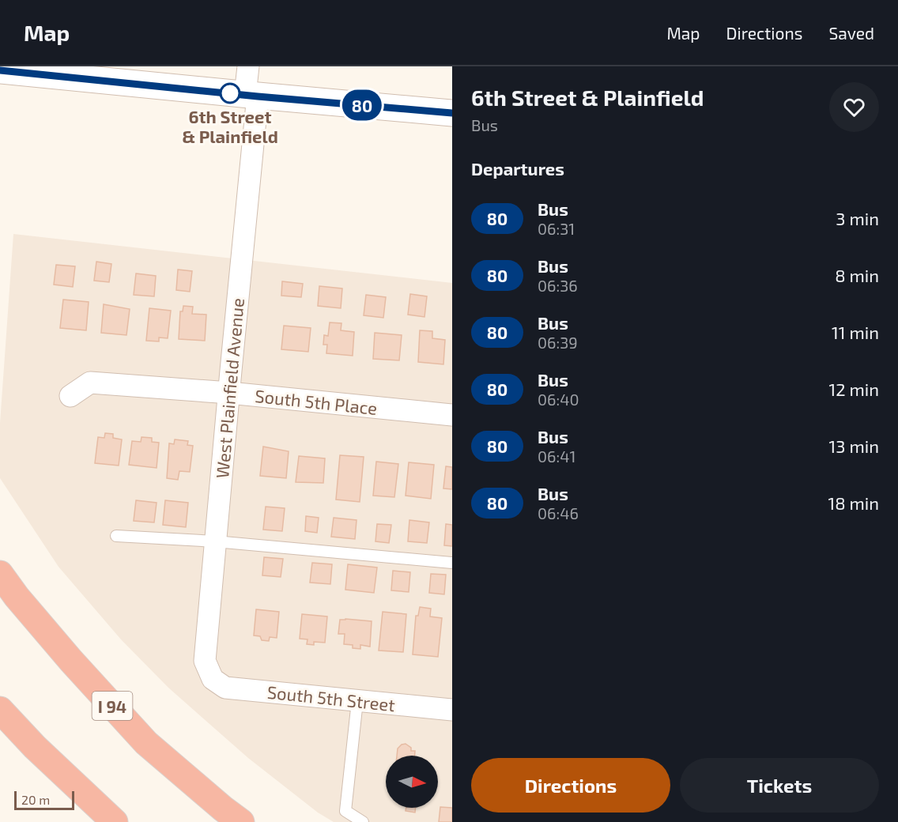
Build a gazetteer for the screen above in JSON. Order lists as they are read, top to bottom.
{
  "streets": {
    "highway": ["I 94"],
    "street": ["West Plainfield Avenue", "South 5th Place", "South 5th Street"]
  },
  "crossings": [
    ["West Plainfield Avenue", "South 5th Place"],
    ["West Plainfield Avenue", "South 5th Street"]
  ],
  "places": ["6th Street & Plainfield"],
  "lines": ["bus line 80"],
  "scale_bar": "20 m",
  "north": "right",
  "page": {
    "header": "Map",
    "nav": ["Map", "Directions", "Saved"],
    "on_map": "80",
    "heading": [
      ["6th Street & Plainfield", "Bus"],
      "Departures"
    ],
    "list": [
      {
        "mark": "80",
        "name": "Bus",
        "note": "06:31",
        "value": "3 min"
      },
      {
        "mark": "80",
        "name": "Bus",
        "note": "06:36",
        "value": "8 min"
      },
      {
        "mark": "80",
        "name": "Bus",
        "note": "06:39",
        "value": "11 min"
      },
      {
        "mark": "80",
        "name": "Bus",
        "note": "06:40",
        "value": "12 min"
      },
      {
        "mark": "80",
        "name": "Bus",
        "note": "06:41",
        "value": "13 min"
      },
      {
        "mark": "80",
        "name": "Bus",
        "note": "06:46",
        "value": "18 min"
      }
    ],
    "buttons": ["Directions", "Tickets"],
    "scale": "20 m"
  }
}
